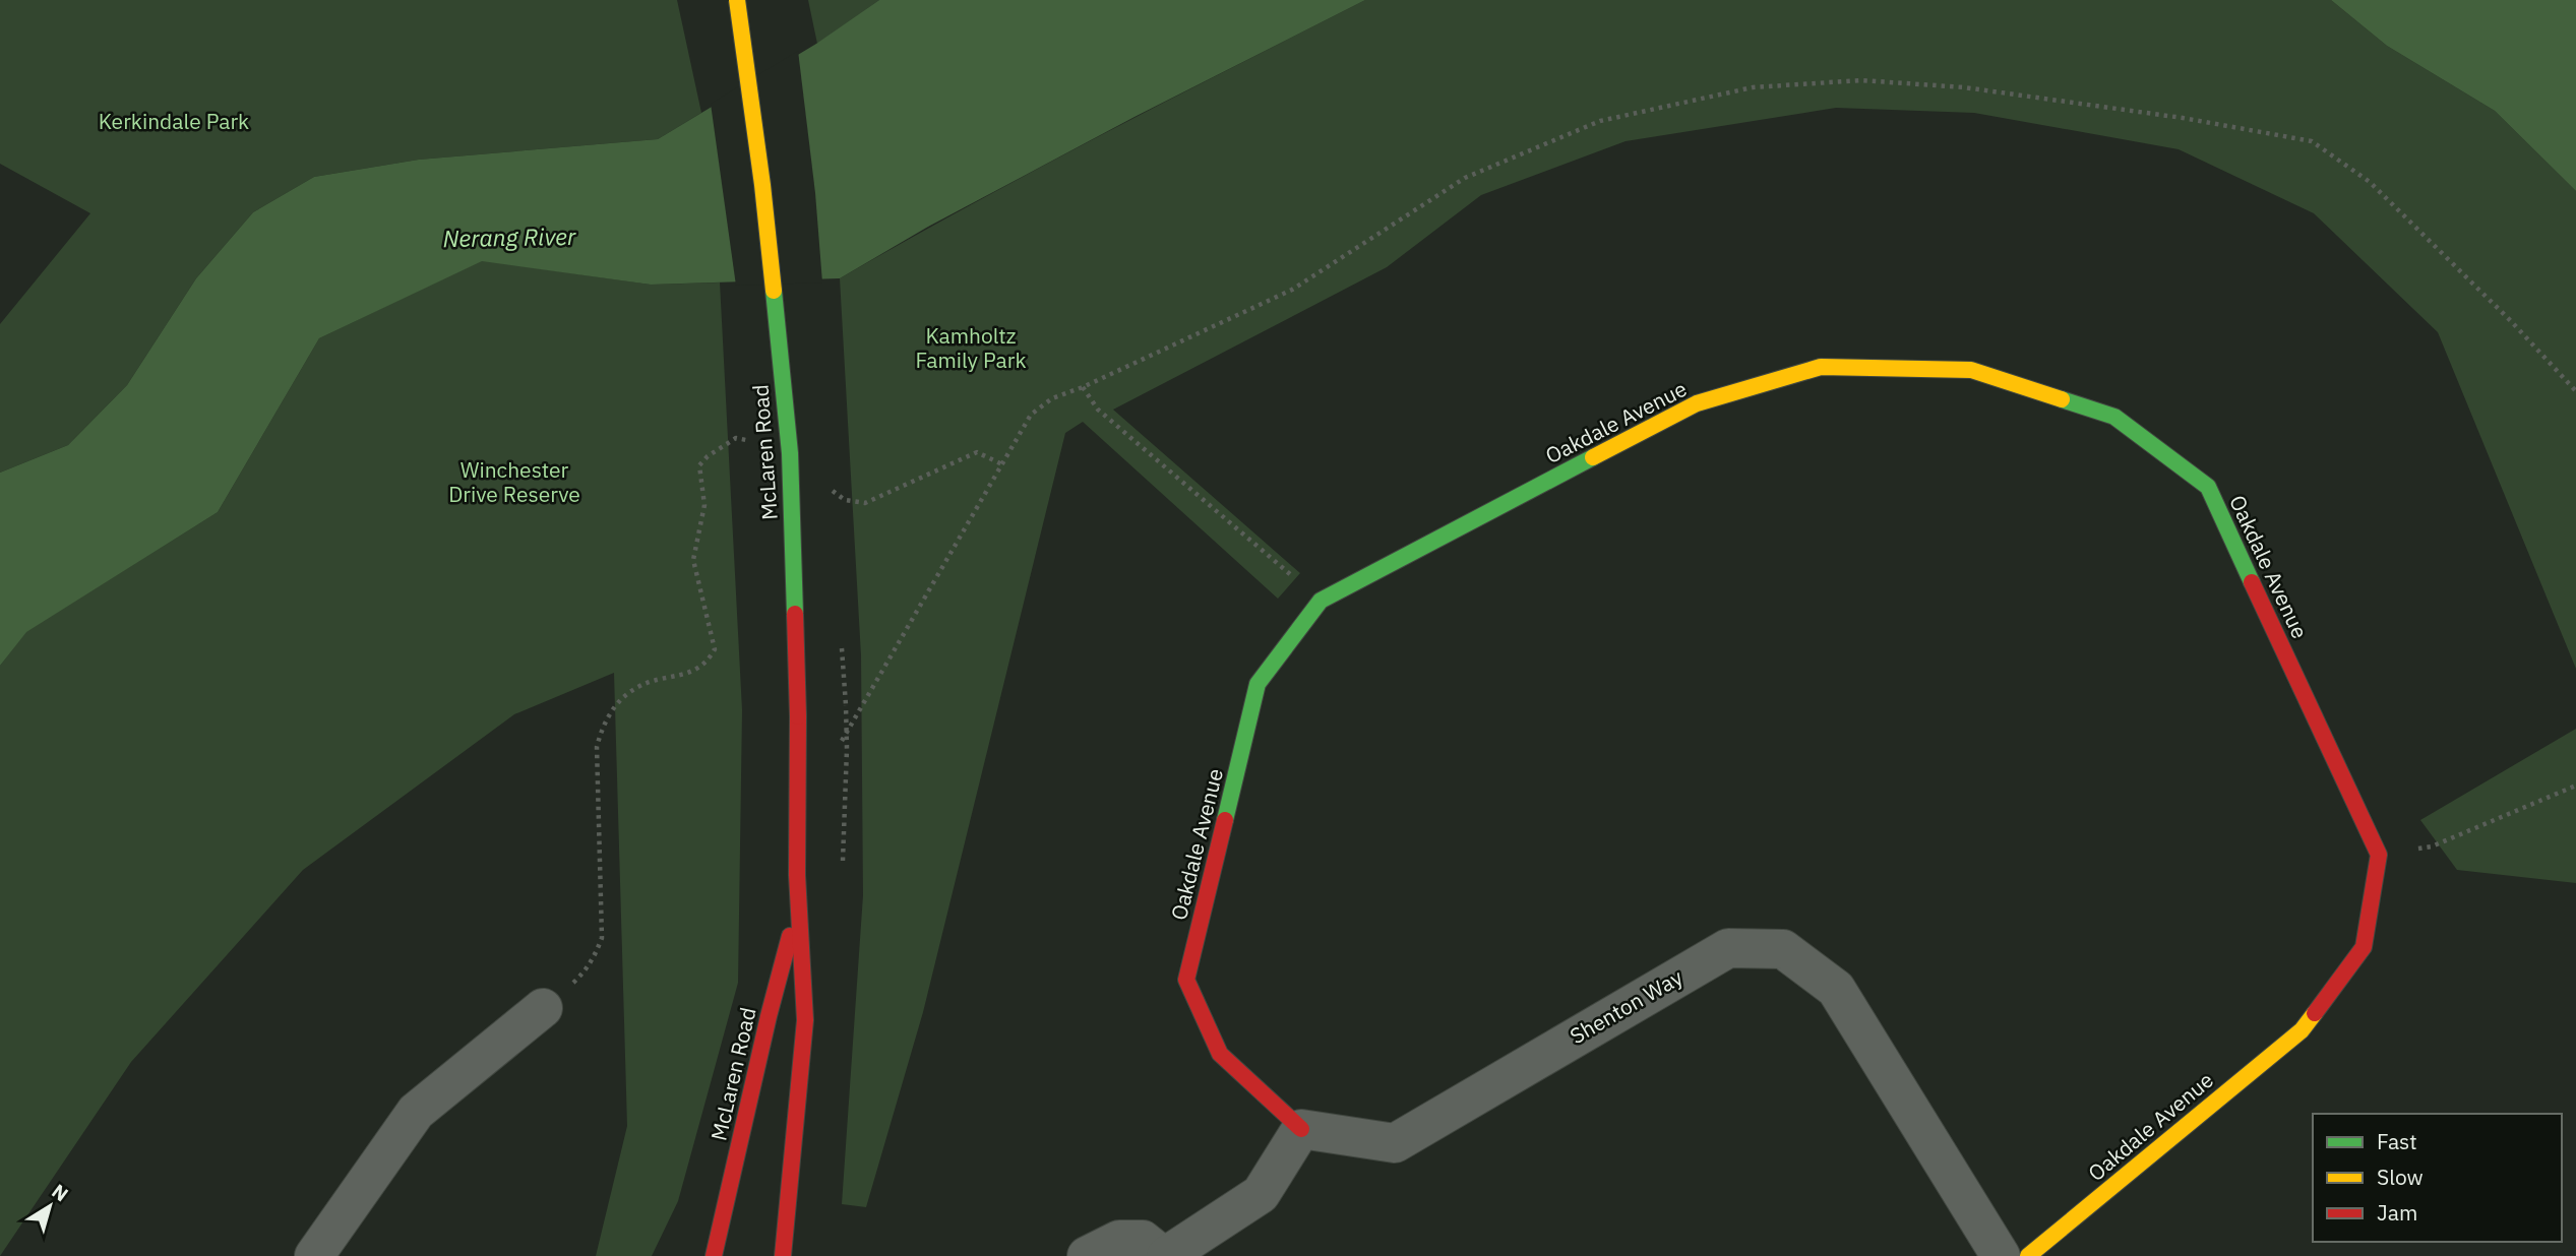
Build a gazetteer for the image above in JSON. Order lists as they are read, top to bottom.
{
  "streets": {
    "street": ["Oakdale Avenue", "McLaren Road", "Shenton Way"]
  },
  "crossings": [
    ["Oakdale Avenue", "Shenton Way"]
  ],
  "water": ["Nerang River"],
  "parks": ["Kerkindale Park", "Kamholtz Family Park", "Winchester Drive Reserve"],
  "legend": ["Fast", "Slow", "Jam"],
  "north": "top right"
}
